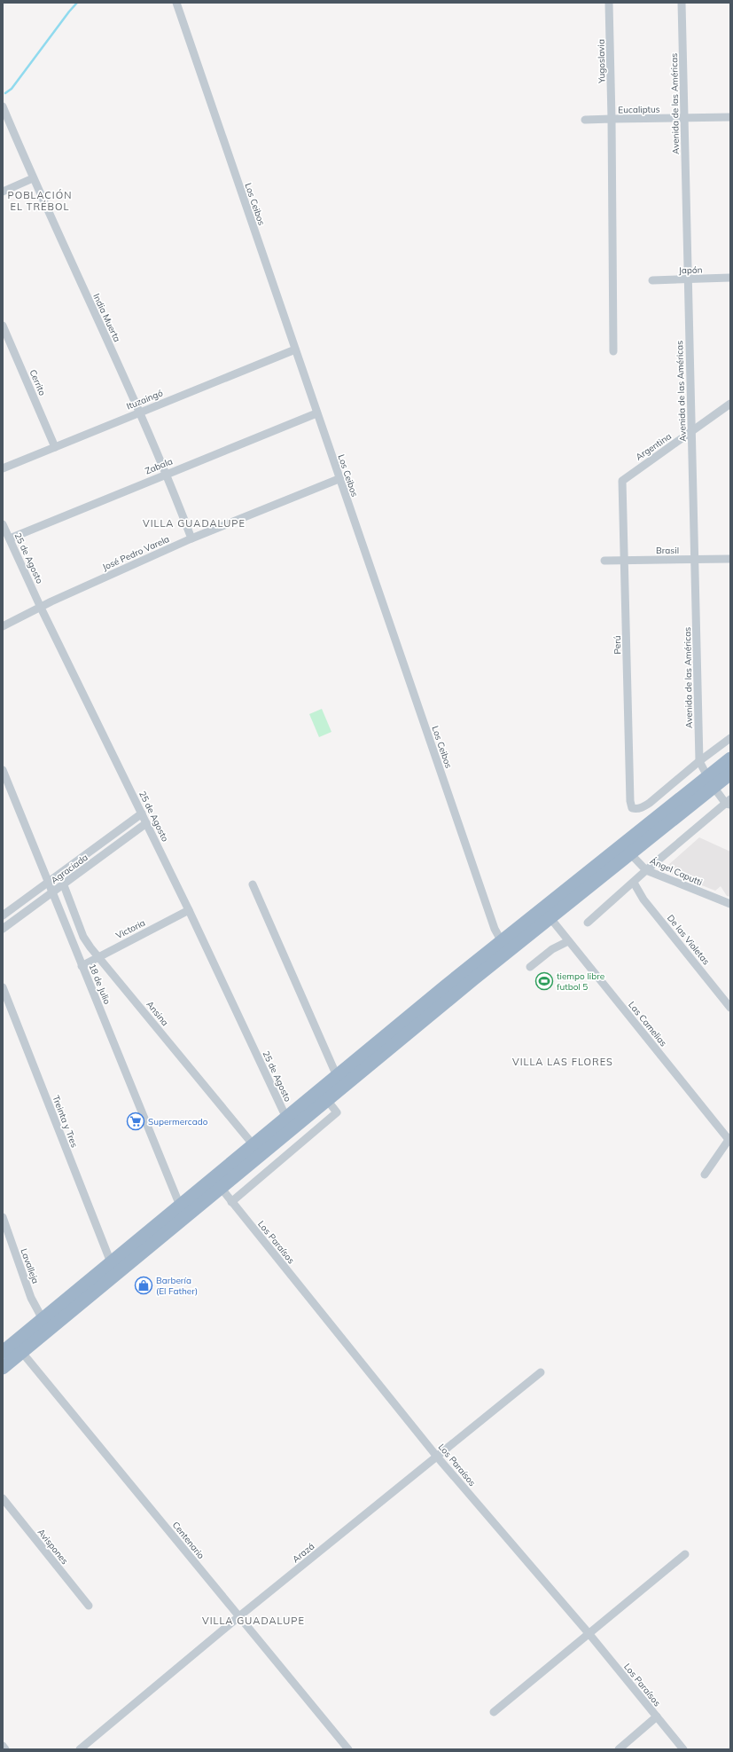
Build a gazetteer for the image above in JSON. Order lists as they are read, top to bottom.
{
  "streets": {
    "street": [
      "Yugoslavia",
      "Avenida de las Américas",
      "Eucaliptus",
      "Los Ceibos",
      "Japón",
      "India Muerta",
      "Cerrito",
      "Ituzaingó",
      "Argentina",
      "Zabala",
      "Brasil",
      "José Pedro Varela",
      "25 de Agosto",
      "Perú",
      "Agraciada",
      "Ángel Caputti",
      "Victoria",
      "De las Violetas",
      "18 de Julio",
      "Ansina",
      "Las Camelias",
      "Treinta y Tres",
      "Los Paraísos",
      "Lavalleja",
      "Centenario",
      "Avispones",
      "Arazá"
    ]
  },
  "crossings": [
    ["Yugoslavia", "Eucaliptus"],
    ["Avenida de las Américas", "Eucaliptus"],
    ["Avenida de las Américas", "Japón"],
    ["Avenida de las Américas", "Argentina"],
    ["Avenida de las Américas", "Brasil"],
    ["Avenida de las Américas", "Perú"],
    ["Los Ceibos", "Ituzaingó"],
    ["Los Ceibos", "Zabala"],
    ["Los Ceibos", "José Pedro Varela"],
    ["India Muerta", "Ituzaingó"],
    ["India Muerta", "Zabala"],
    ["India Muerta", "José Pedro Varela"],
    ["Cerrito", "Ituzaingó"],
    ["Argentina", "Perú"],
    ["Zabala", "25 de Agosto"],
    ["Brasil", "Perú"],
    ["José Pedro Varela", "25 de Agosto"],
    ["25 de Agosto", "Agraciada"],
    ["25 de Agosto", "Victoria"],
    ["Agraciada", "18 de Julio"],
    ["Agraciada", "Ansina"],
    ["Victoria", "18 de Julio"],
    ["Victoria", "Ansina"],
    ["Los Paraísos", "Arazá"],
    ["Centenario", "Arazá"]
  ],
  "districts": [
    "POBLACIÓN EL TRÉBOL",
    "VILLA GUADALUPE",
    "VILLA LAS FLORES",
    "VILLA GUADALUPE"
  ],
  "places": {
    "sports": ["tiempo libre futbol 5"],
    "supermarket": ["Supermercado"],
    "shop": ["Barbería (El Father)"]
  }
}
